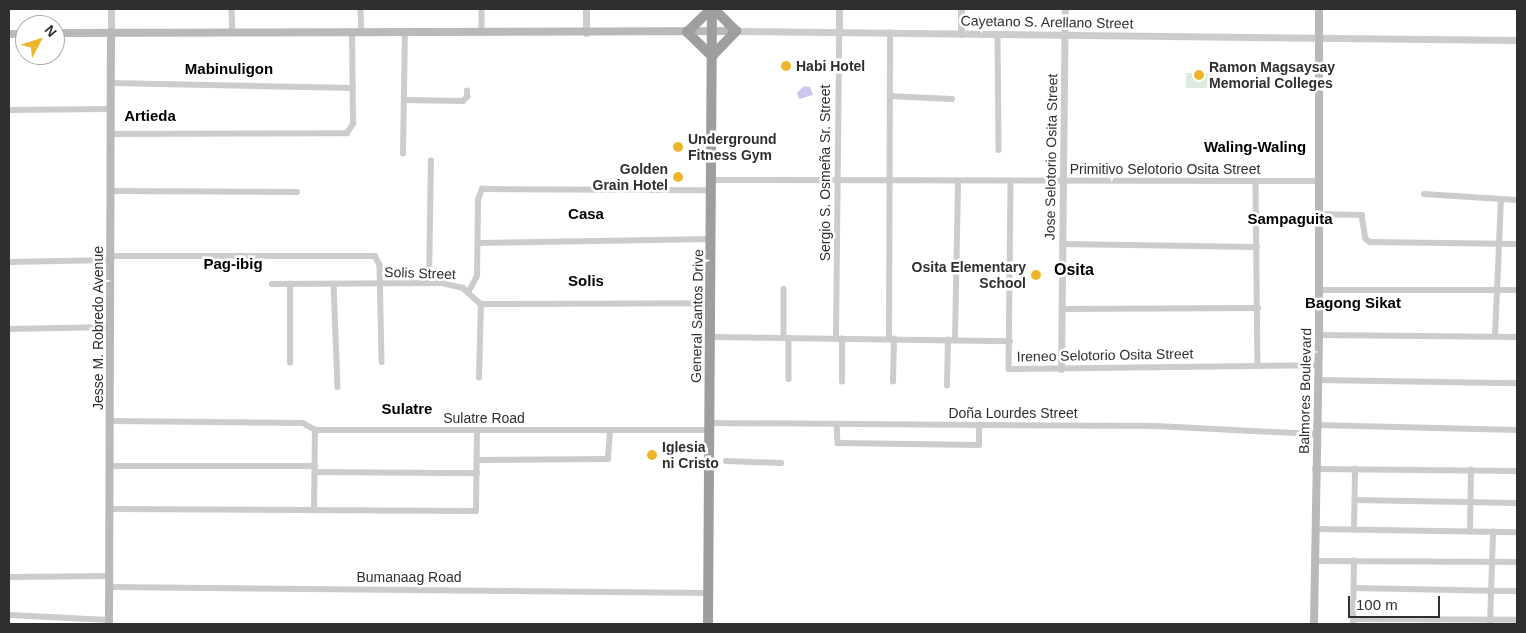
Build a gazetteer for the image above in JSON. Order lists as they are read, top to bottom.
{
  "streets": {
    "highway": ["General Santos Drive"],
    "main road": ["Cayetano S. Arellano Street", "Jesse M. Robredo Avenue", "Balmores Boulevard"],
    "street": [
      "Jose Selotorio Osita Street",
      "Primitivo Selotorio Osita Street",
      "Sergio S. Osmeña Sr. Street",
      "Solis Street",
      "Ireneo Selotorio Osita Street",
      "Doña Lourdes Street",
      "Sulatre Road",
      "Bumanaag Road"
    ]
  },
  "crossings": [
    ["Cayetano S. Arellano Street", "Jose Selotorio Osita Street"],
    ["Cayetano S. Arellano Street", "Sergio S. Osmeña Sr. Street"],
    ["Cayetano S. Arellano Street", "General Santos Drive"],
    ["Cayetano S. Arellano Street", "Jesse M. Robredo Avenue"],
    ["Cayetano S. Arellano Street", "Balmores Boulevard"],
    ["Jose Selotorio Osita Street", "Primitivo Selotorio Osita Street"],
    ["Jose Selotorio Osita Street", "Ireneo Selotorio Osita Street"],
    ["Primitivo Selotorio Osita Street", "Sergio S. Osmeña Sr. Street"],
    ["Primitivo Selotorio Osita Street", "General Santos Drive"],
    ["Primitivo Selotorio Osita Street", "Balmores Boulevard"],
    ["Sergio S. Osmeña Sr. Street", "Ireneo Selotorio Osita Street"],
    ["General Santos Drive", "Ireneo Selotorio Osita Street"],
    ["General Santos Drive", "Doña Lourdes Street"],
    ["General Santos Drive", "Sulatre Road"],
    ["General Santos Drive", "Bumanaag Road"],
    ["Jesse M. Robredo Avenue", "Sulatre Road"],
    ["Jesse M. Robredo Avenue", "Bumanaag Road"],
    ["Ireneo Selotorio Osita Street", "Balmores Boulevard"],
    ["Balmores Boulevard", "Doña Lourdes Street"],
    ["Doña Lourdes Street", "Sulatre Road"]
  ],
  "districts": [
    "Mabinuligon",
    "Artieda",
    "Waling-Waling",
    "Casa",
    "Sampaguita",
    "Pag-ibig",
    "Osita",
    "Solis",
    "Bagong Sikat",
    "Sulatre"
  ],
  "places": [
    "Habi Hotel",
    "Ramon Magsaysay Memorial Colleges",
    "Underground Fitness Gym",
    "Golden Grain Hotel",
    "Osita Elementary School",
    "Iglesia ni Cristo"
  ],
  "scale_bar": "100 m",
  "north": "top right"
}
